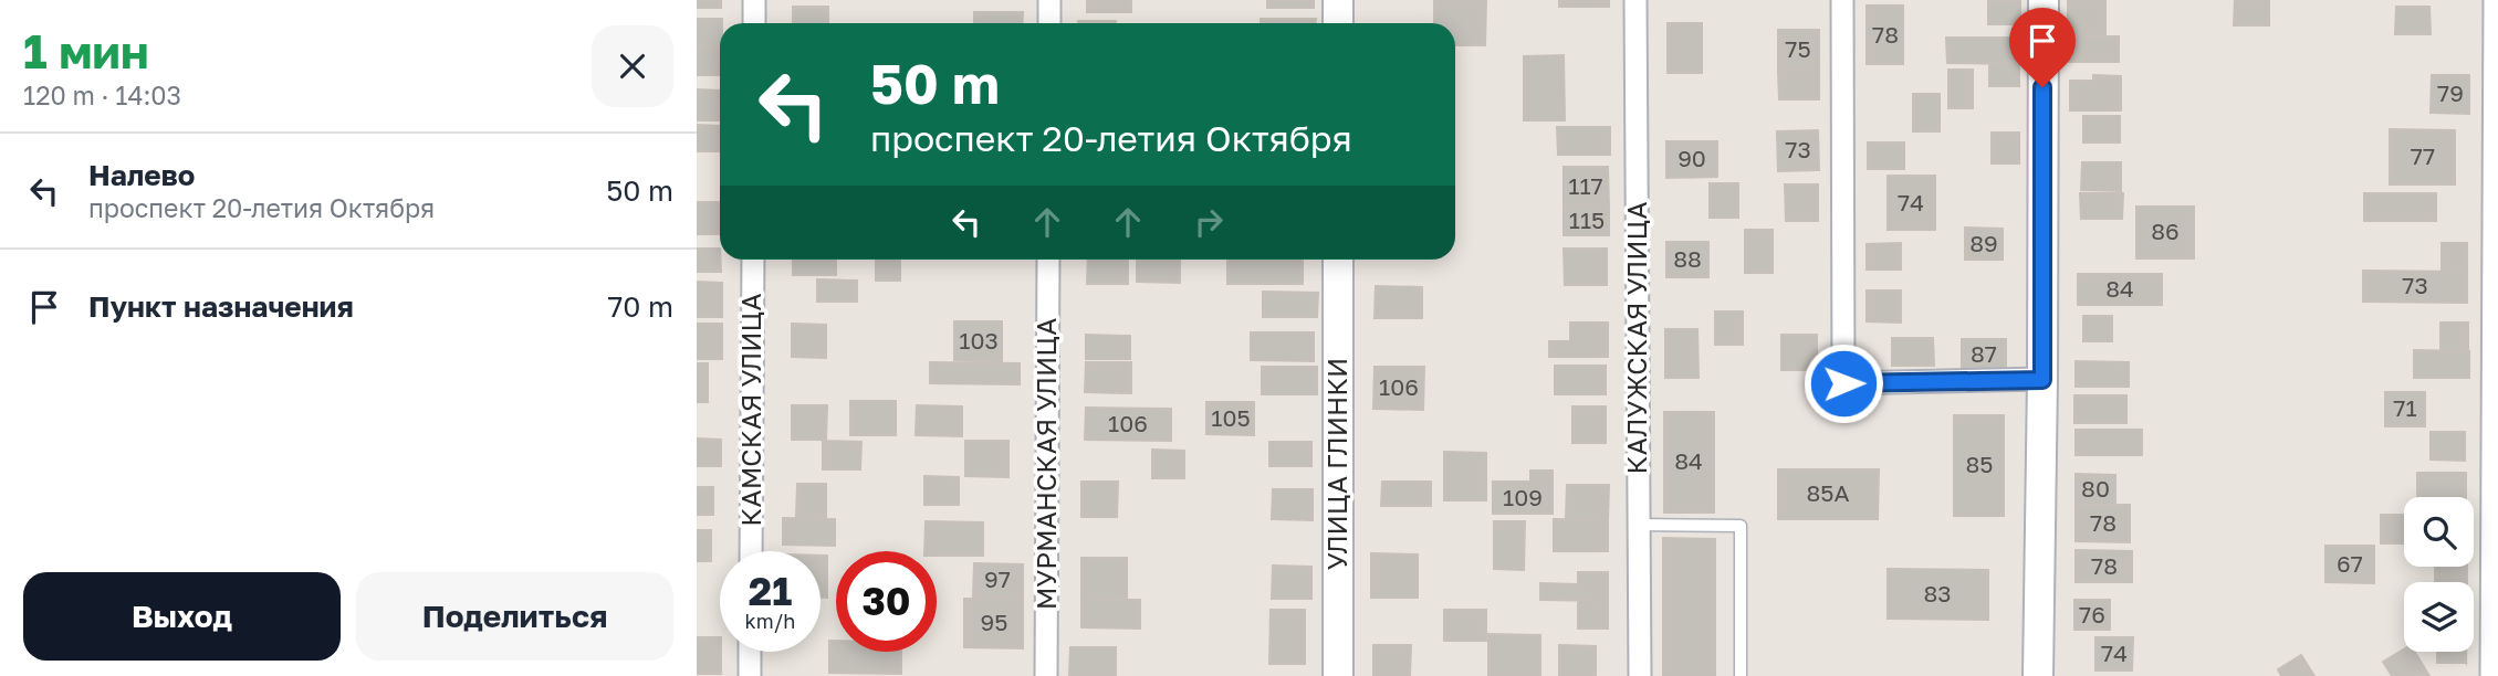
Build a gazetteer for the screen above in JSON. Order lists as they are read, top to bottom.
{
  "streets": {
    "street": [
      "КАЛУЖСКАЯ УЛИЦА",
      "КАМСКАЯ УЛИЦА",
      "МУРМАНСКАЯ УЛИЦА",
      "УЛИЦА ГЛИНКИ"
    ]
  },
  "house_numbers": [
    "78",
    "75",
    "79",
    "73",
    "77",
    "90",
    "117",
    "74",
    "115",
    "86",
    "89",
    "88",
    "73",
    "84",
    "103",
    "87",
    "106",
    "71",
    "105",
    "106",
    "84",
    "85",
    "80",
    "85А",
    "109",
    "78",
    "67",
    "78",
    "97",
    "83",
    "76",
    "95",
    "74"
  ],
  "page": {
    "heading": ["1 мин", "120 m · 14:03"],
    "turn": ["50 m", "проспект 20-летия Октября"],
    "list": [
      {
        "name": "Налево",
        "note": "проспект 20-летия Октября",
        "value": "50 m"
      },
      {
        "name": "Пункт назначения",
        "value": "70 m"
      }
    ],
    "speed": "21 km/h",
    "limit": "30",
    "buttons": ["Выход", "Поделиться"]
  }
}
